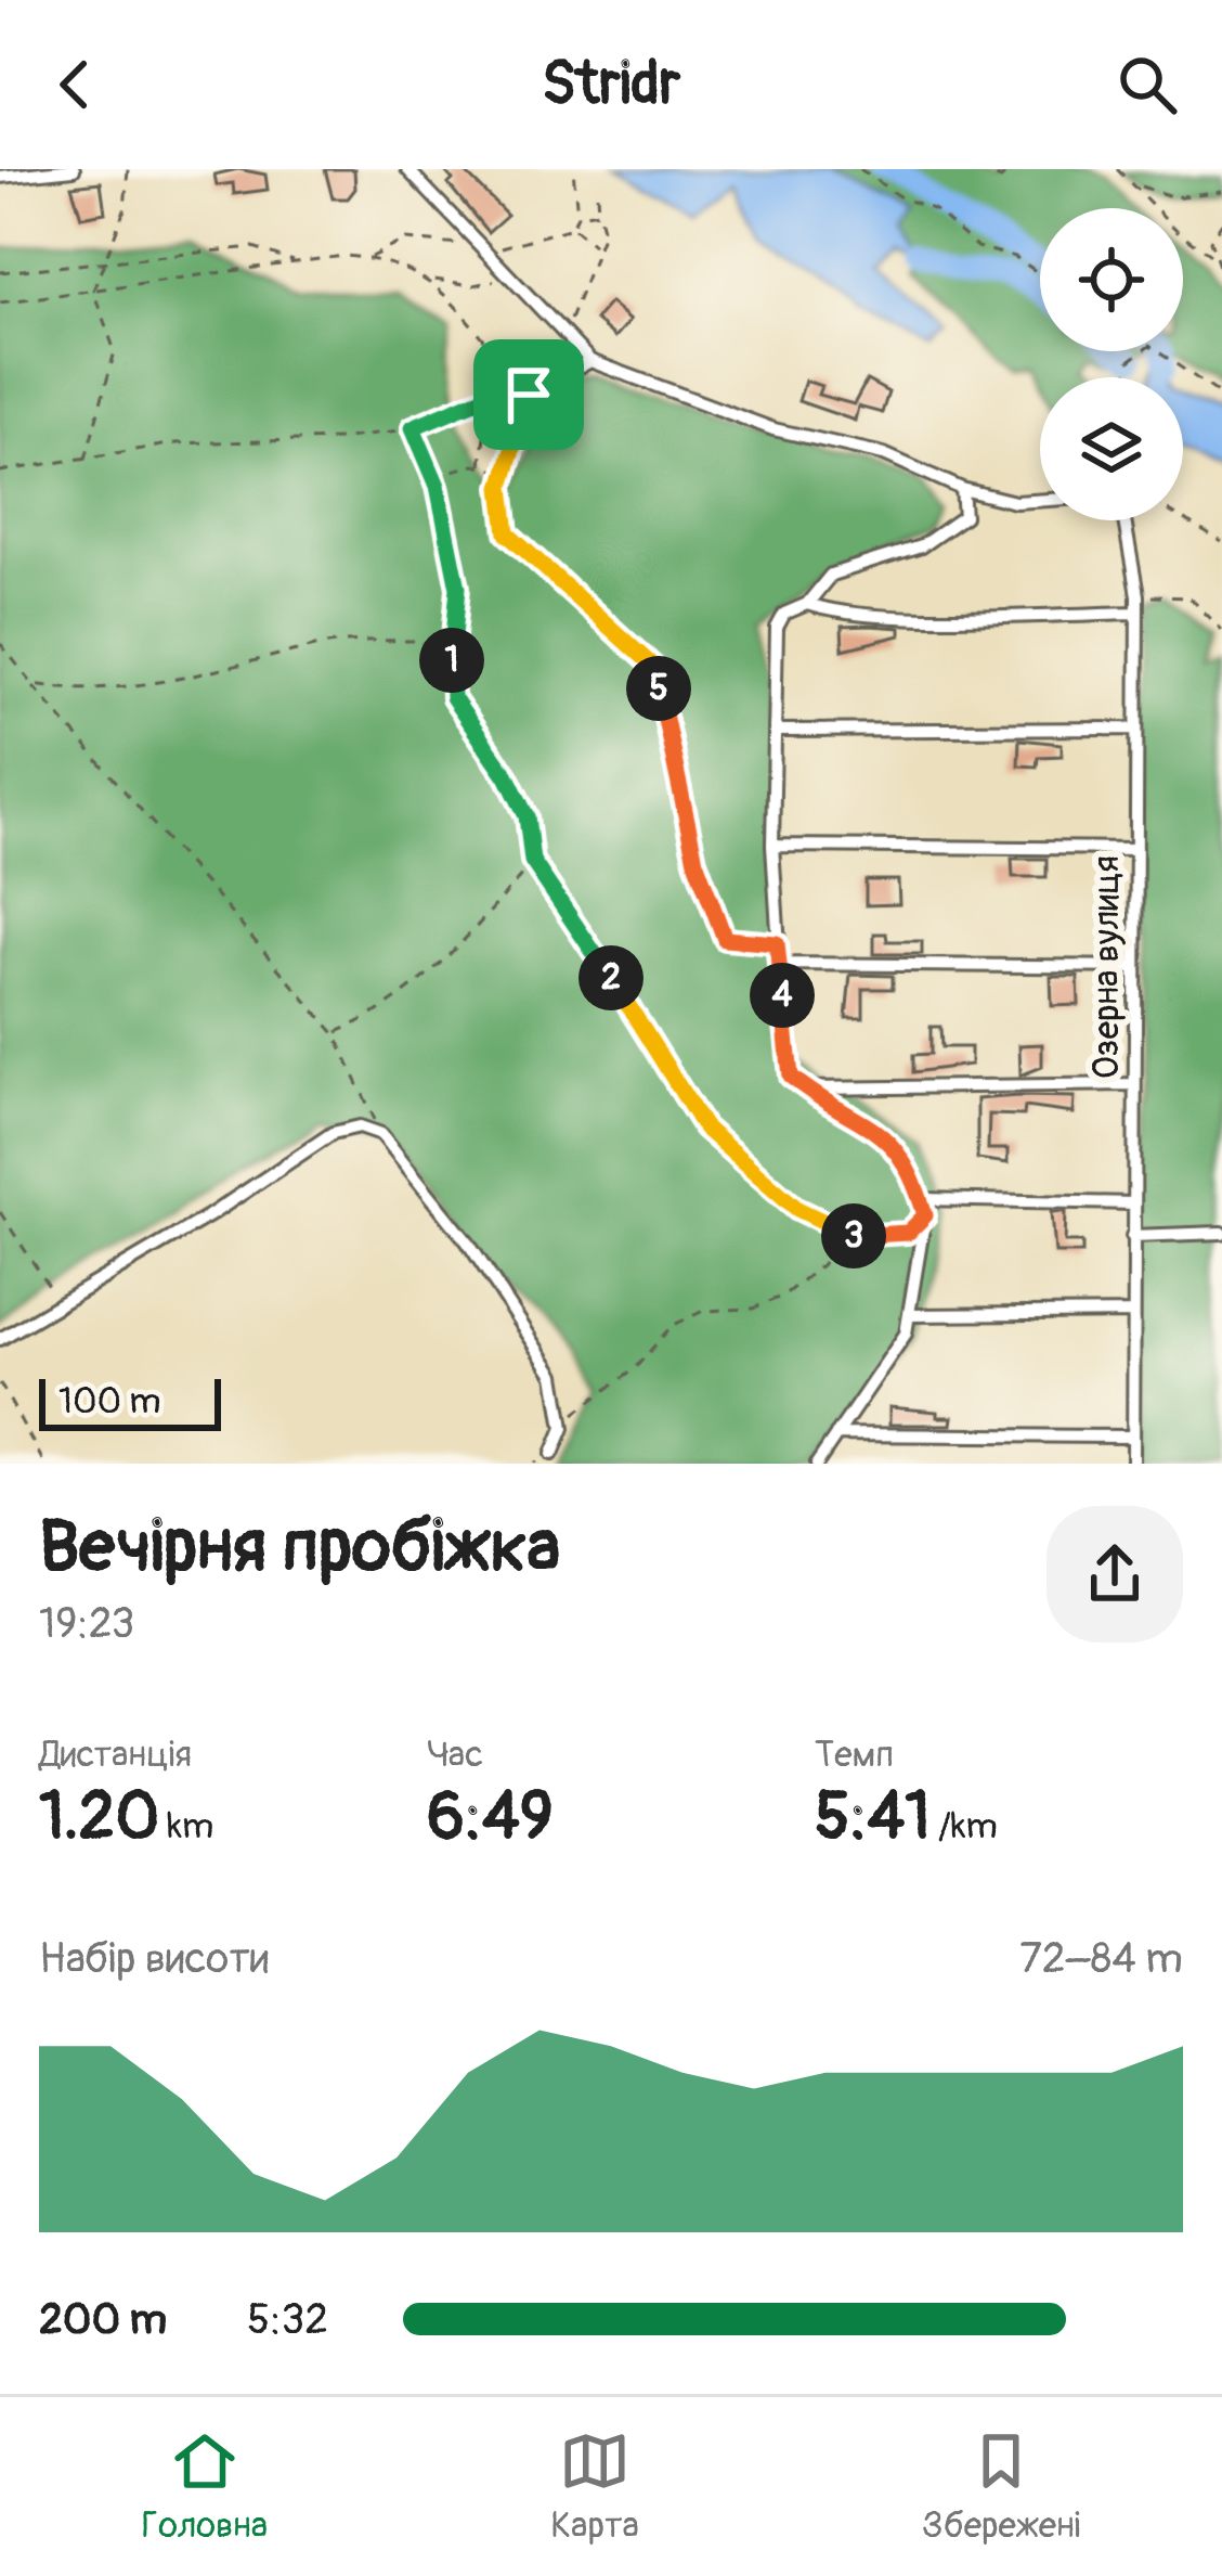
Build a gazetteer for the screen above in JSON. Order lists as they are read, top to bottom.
{
  "streets": {
    "street": ["Озерна вулиця"]
  },
  "scale_bar": "100 m",
  "page": {
    "header": "Stridr",
    "pins": [
      "1",
      "5",
      "2",
      "4",
      "3"
    ],
    "scale": "100 m",
    "heading": ["Вечірня пробіжка", "19:23"],
    "stats": [
      ["Дистанція", "1.20 km"],
      ["Час", "6:49"],
      ["Темп", "5:41 /km"]
    ],
    "chart": ["Набір висоти", "72–84 m"],
    "list": [
      {
        "name": "200 m",
        "note": "5:32"
      }
    ],
    "tabs": ["Головна", "Карта", "Збережені"]
  }
}
